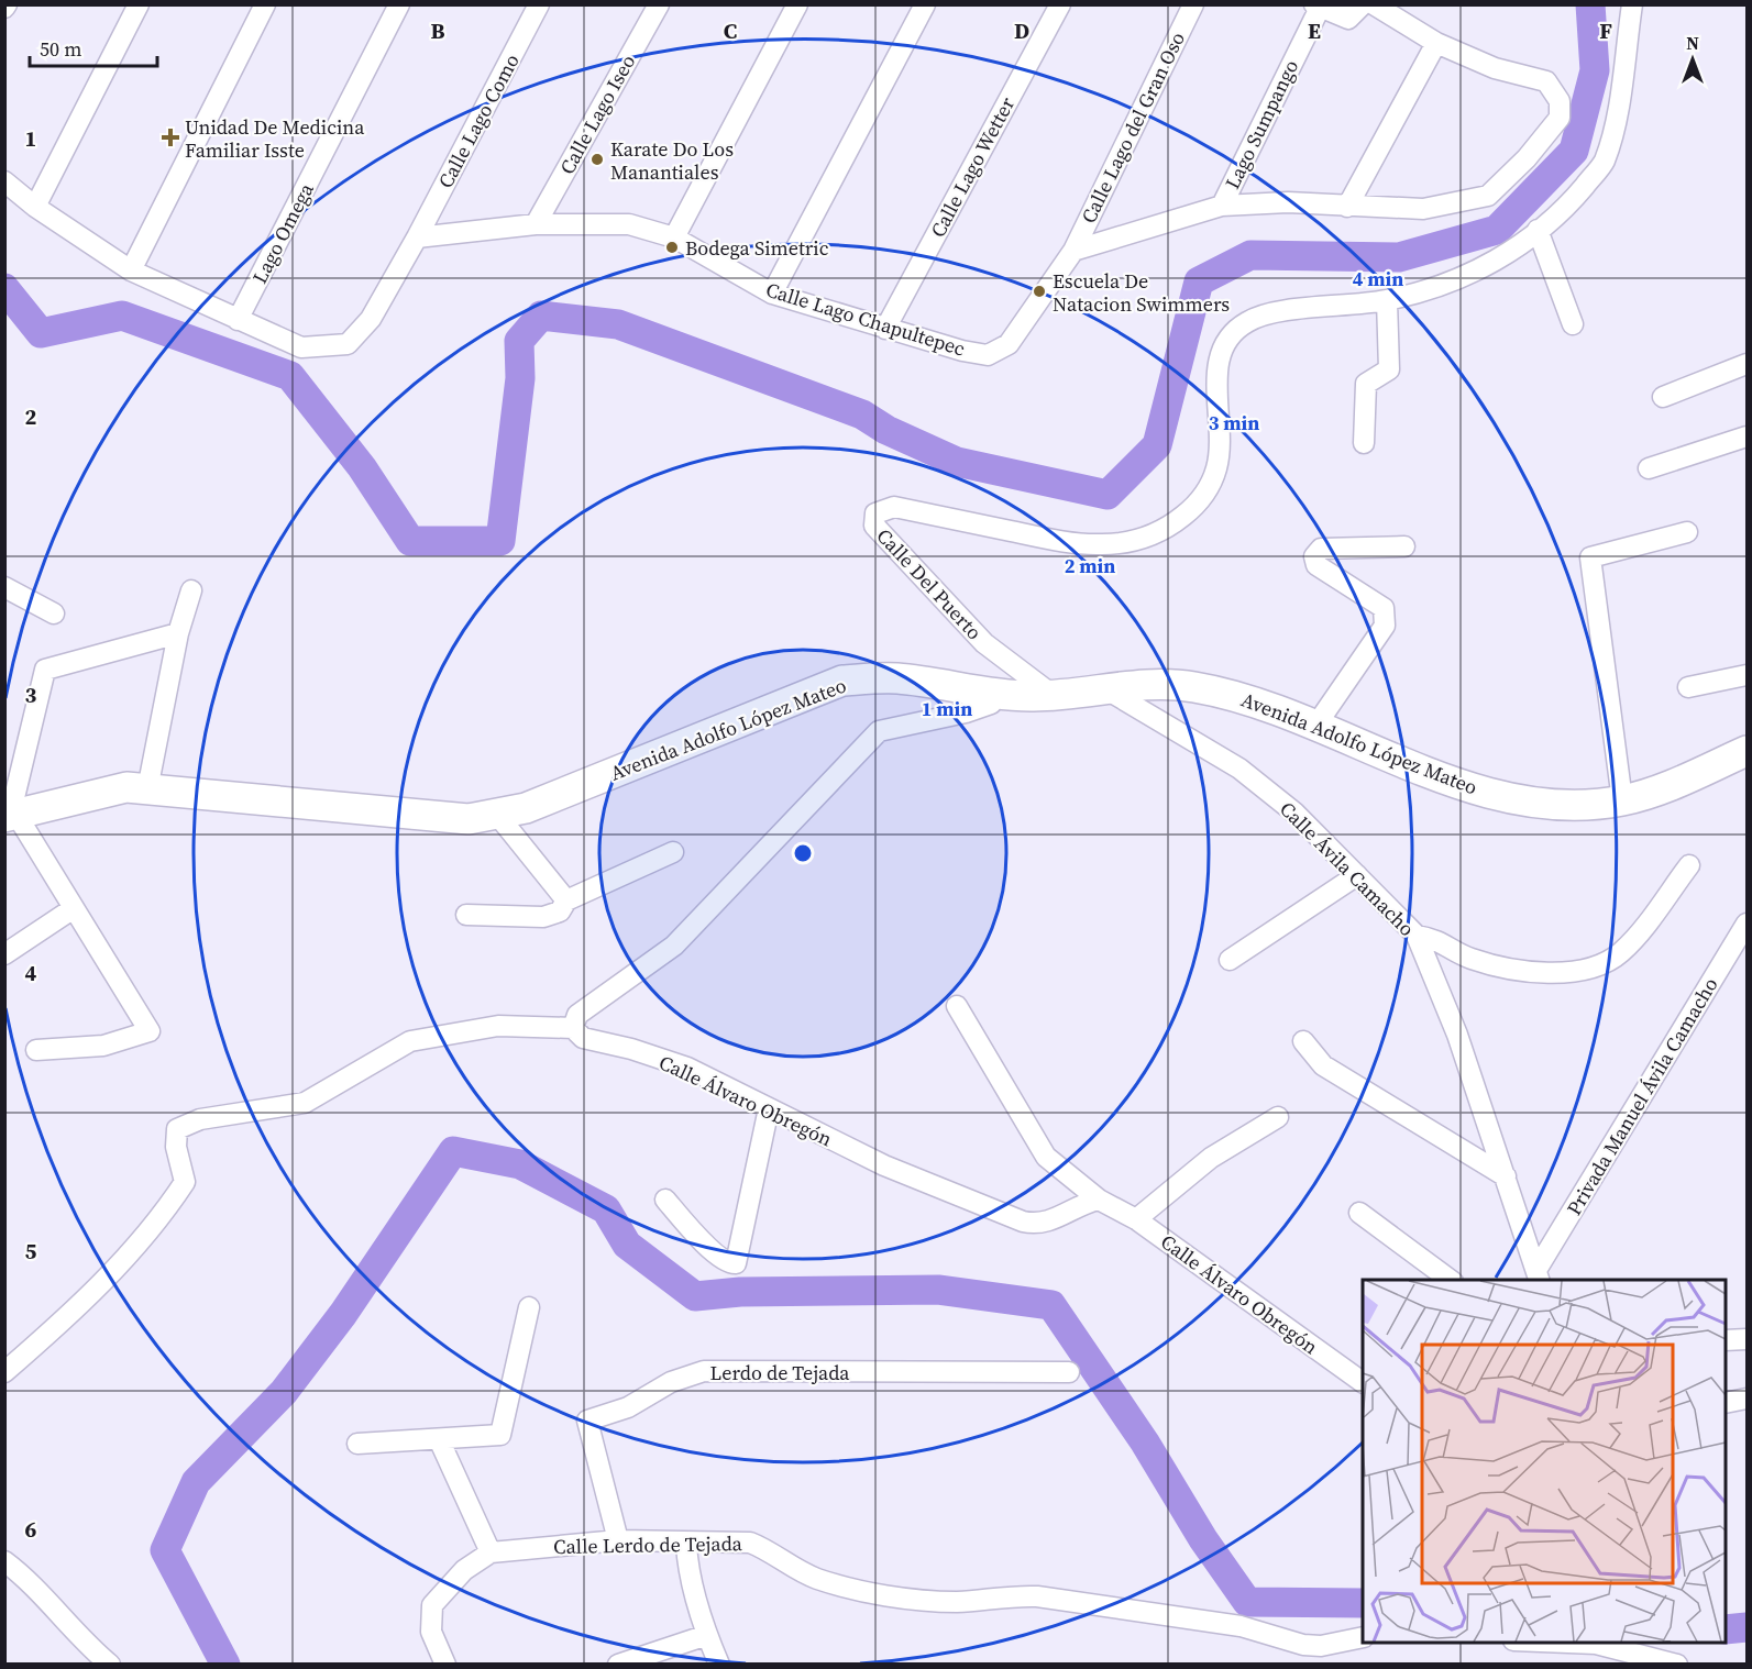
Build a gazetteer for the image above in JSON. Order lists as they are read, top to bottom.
{
  "streets": {
    "main road": ["Avenida Adolfo López Mateo"],
    "street": [
      "Calle Lago Iseo",
      "Calle Lago Como",
      "Lago Sumpango",
      "Calle Lago del Gran Oso",
      "Calle Lago Wetter",
      "Lago Omega",
      "Calle Lago Chapultepec",
      "Calle Del Puerto",
      "Calle Ávila Camacho",
      "Privada Manuel Ávila Camacho",
      "Calle Álvaro Obregón",
      "Lerdo de Tejada",
      "Calle Lerdo de Tejada"
    ]
  },
  "crossings": [
    ["Calle Lago Iseo", "Calle Lago Chapultepec"],
    ["Calle Lago Como", "Calle Lago Chapultepec"],
    ["Calle Lago del Gran Oso", "Calle Lago Chapultepec"],
    ["Calle Lago Wetter", "Calle Lago Chapultepec"],
    ["Calle Del Puerto", "Avenida Adolfo López Mateo"],
    ["Avenida Adolfo López Mateo", "Calle Ávila Camacho"],
    ["Calle Ávila Camacho", "Privada Manuel Ávila Camacho"],
    ["Lerdo de Tejada", "Calle Lerdo de Tejada"]
  ],
  "places": {
    "health": ["Unidad De Medicina Familiar Isste"],
    "other": ["Karate Do Los Manantiales", "Bodega Simetric", "Escuela De Natacion Swimmers"]
  },
  "scale_bar": "50 m",
  "north": "top",
  "grid": {
    "columns": [
      "B",
      "C",
      "D",
      "E",
      "F"
    ],
    "rows": [
      "1",
      "2",
      "3",
      "4",
      "5",
      "6"
    ]
  },
  "rings": [
    "4 min",
    "3 min",
    "2 min",
    "1 min"
  ]
}
